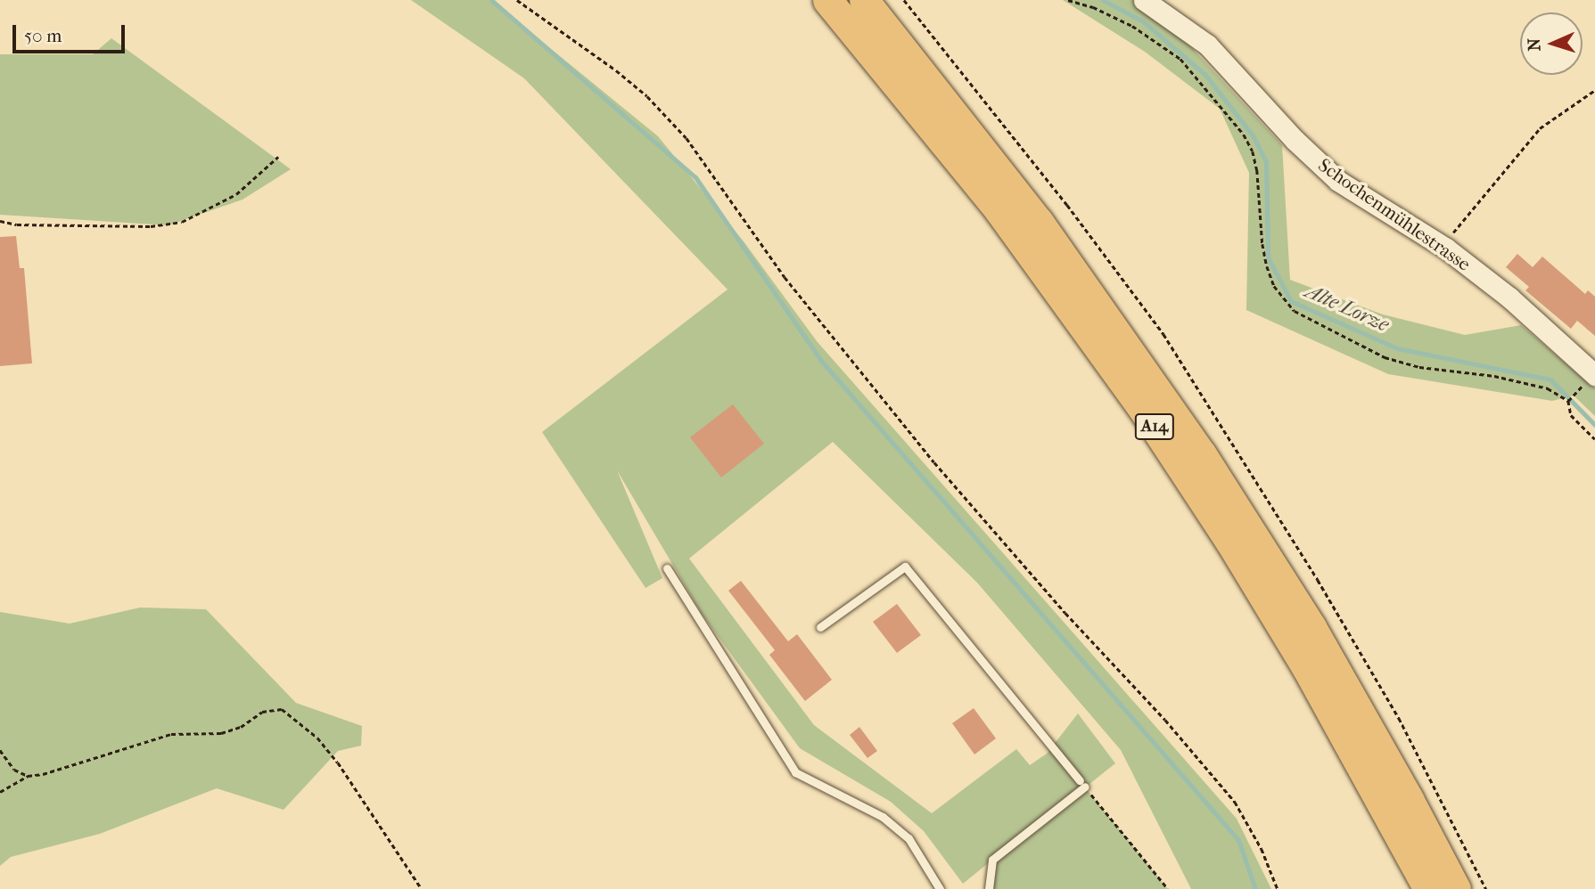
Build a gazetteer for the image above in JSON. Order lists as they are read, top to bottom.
{
  "streets": {
    "highway": ["A14"],
    "street": ["Schochenmühlestrasse"]
  },
  "water": ["Alte Lorze"],
  "scale_bar": "50 m",
  "north": "left"
}
